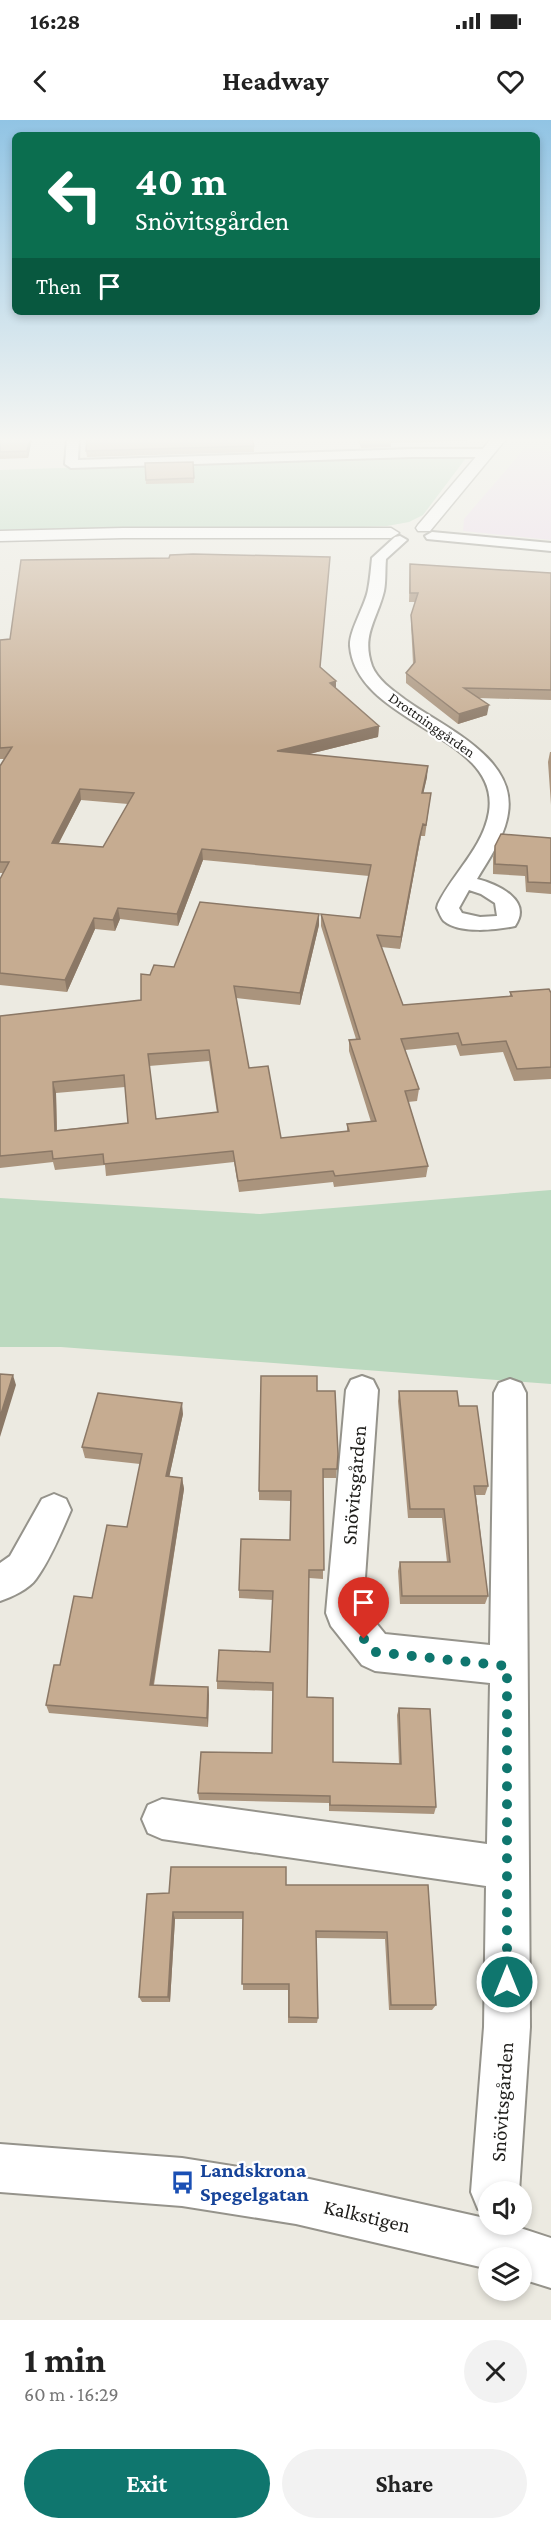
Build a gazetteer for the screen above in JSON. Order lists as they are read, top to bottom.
{
  "streets": {
    "street": ["Drottninggården", "Snövitsgården", "Kalkstigen"]
  },
  "places": {
    "bus stop": ["Landskrona Spegelgatan"]
  },
  "page": {
    "status": "16:28",
    "header": "Headway",
    "turn": ["40 m", "Snövitsgården"],
    "then": "Then",
    "heading": ["1 min", "60 m · 16:29"],
    "buttons": ["Exit", "Share"]
  }
}
